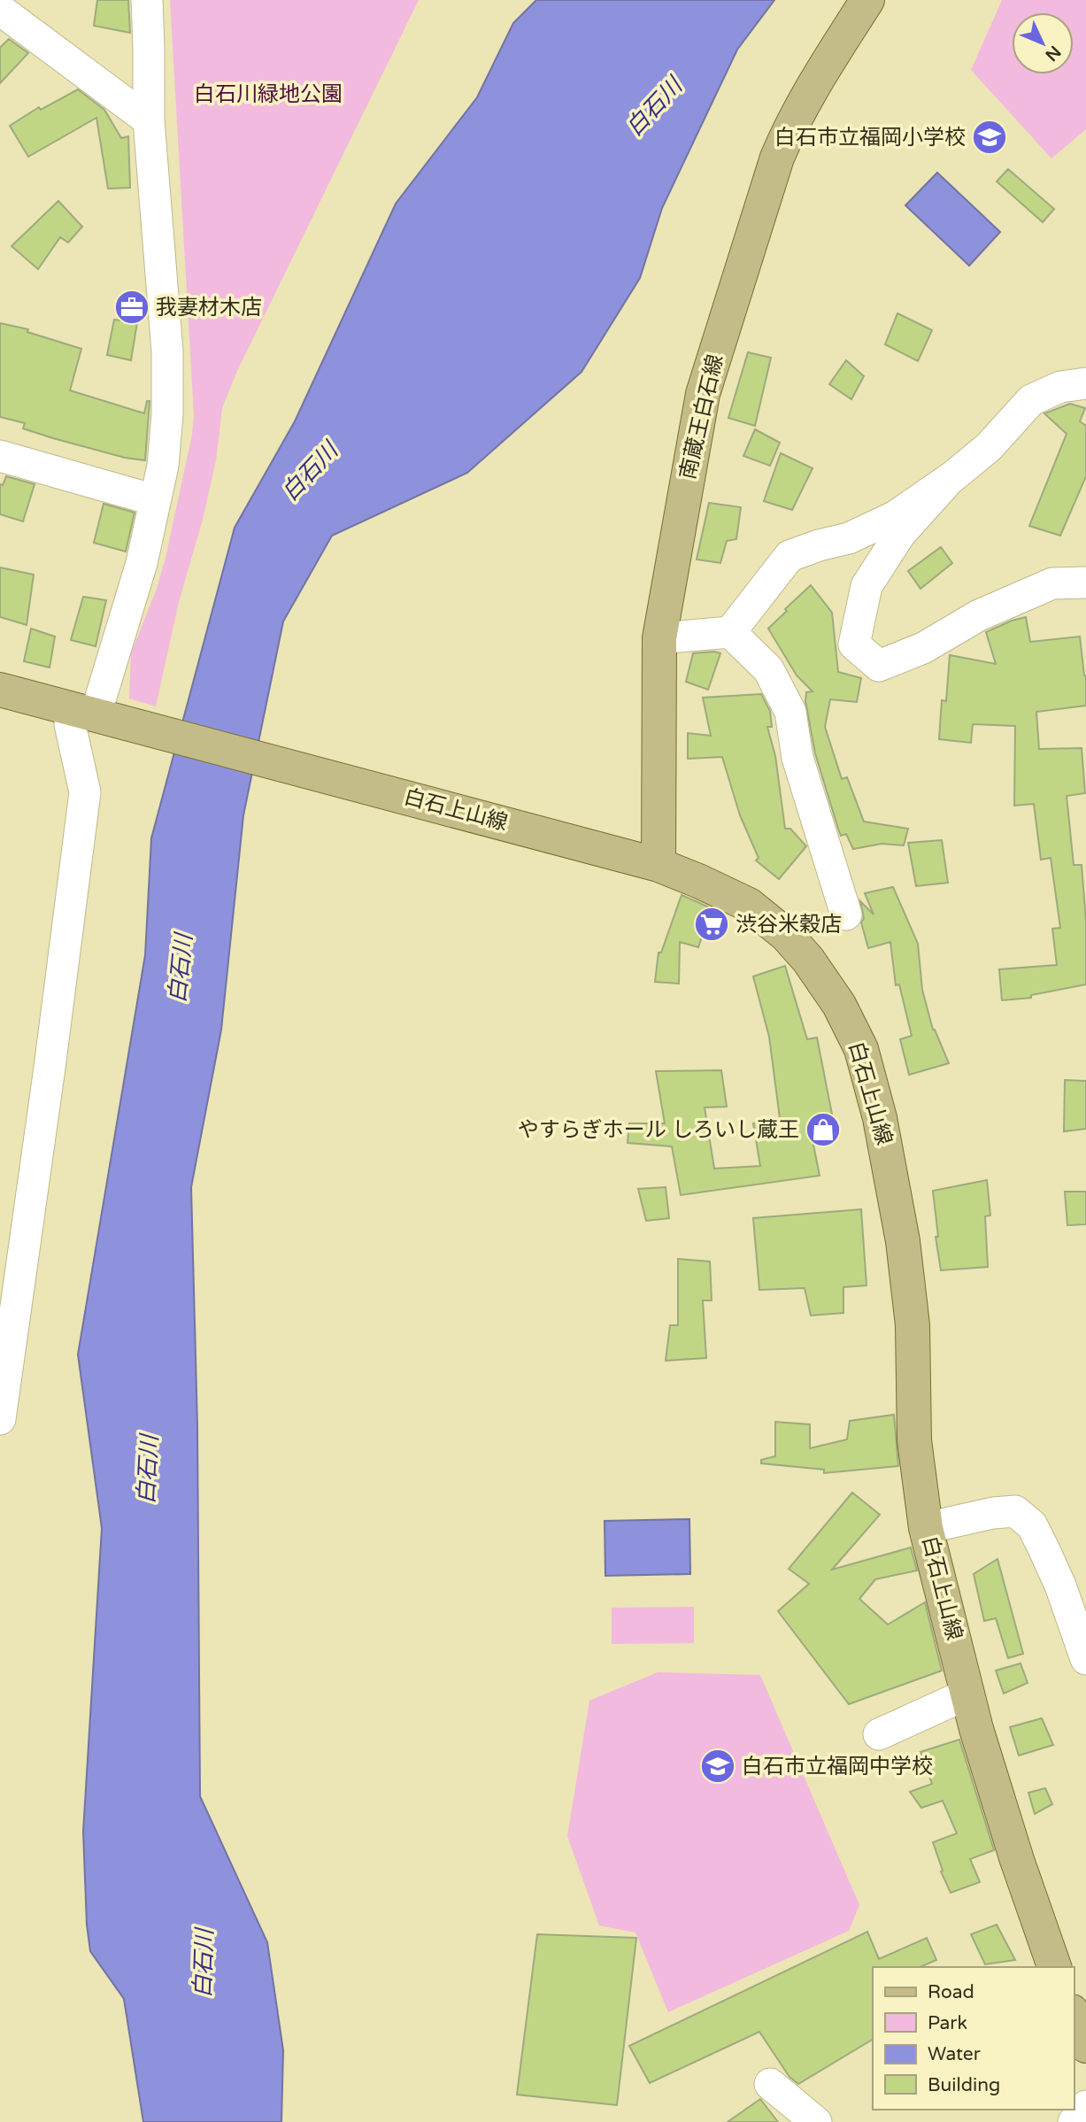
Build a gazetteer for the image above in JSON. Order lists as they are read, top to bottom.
{
  "streets": {
    "main road": ["南蔵王白石線", "白石上山線"]
  },
  "crossings": [
    ["南蔵王白石線", "白石上山線"]
  ],
  "water": ["白石川"],
  "parks": ["白石川緑地公園"],
  "places": {
    "school or university": ["白石市立福岡小学校", "白石市立福岡中学校"],
    "office": ["我妻材木店"],
    "supermarket": ["渋谷米穀店"],
    "shop": ["やすらぎホール しろいし蔵王"]
  },
  "legend": [
    "Road",
    "Park",
    "Water",
    "Building"
  ],
  "north": "bottom right"
}
